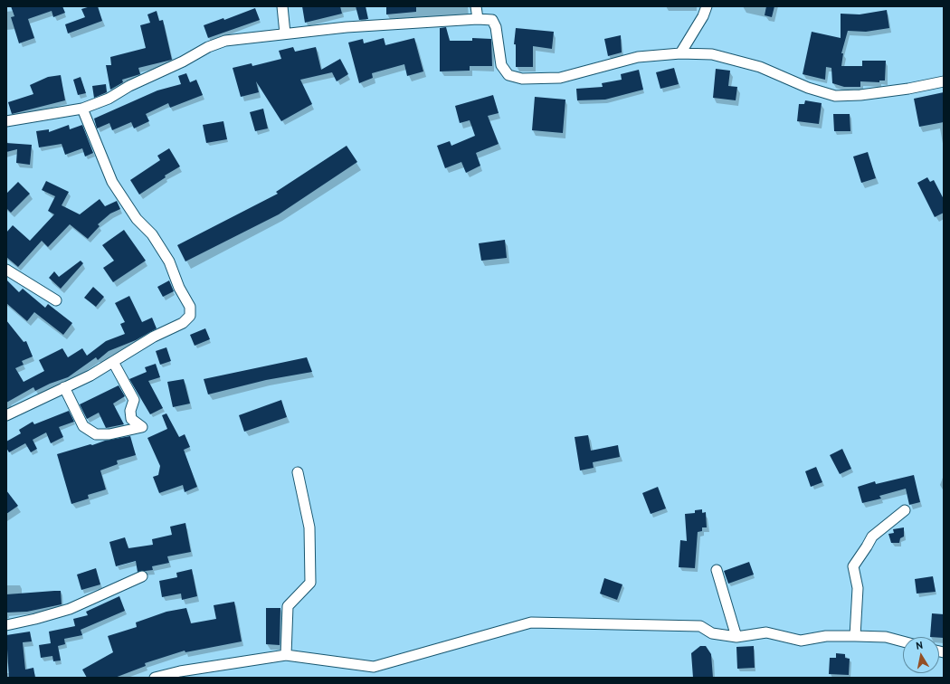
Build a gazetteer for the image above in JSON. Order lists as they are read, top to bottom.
{
  "north": "top"
}
